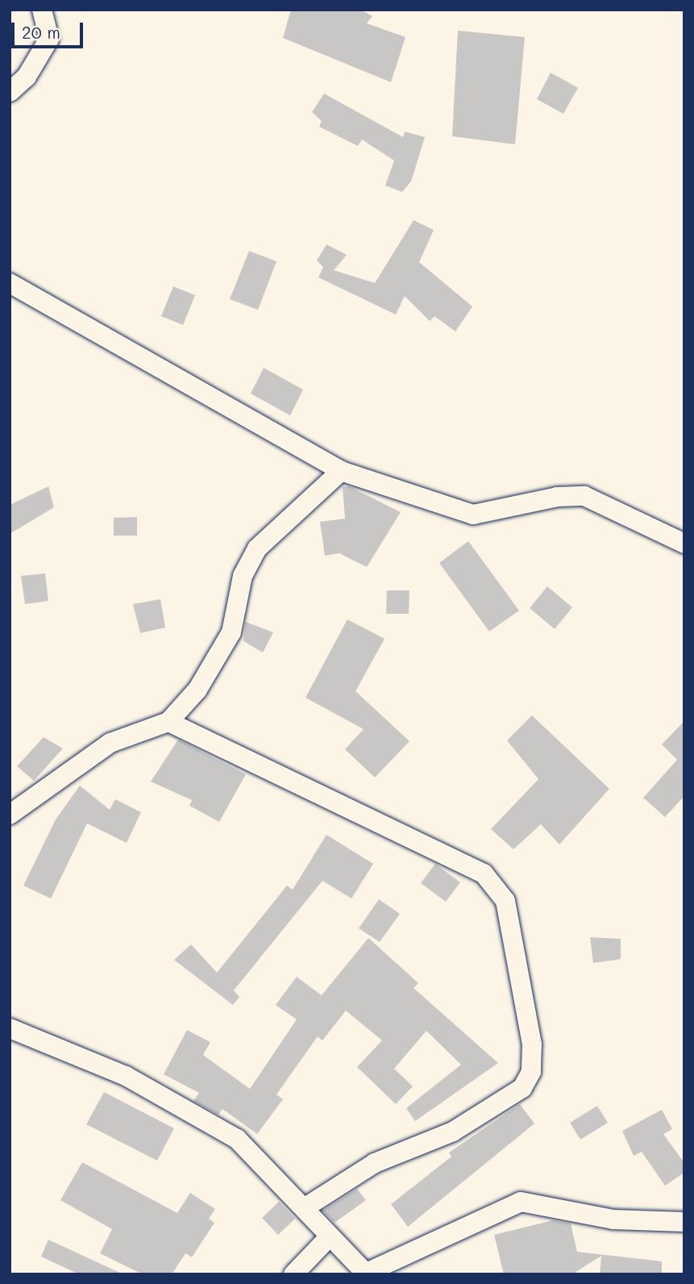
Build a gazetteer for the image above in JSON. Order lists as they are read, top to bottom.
{
  "scale_bar": "20 m"
}
